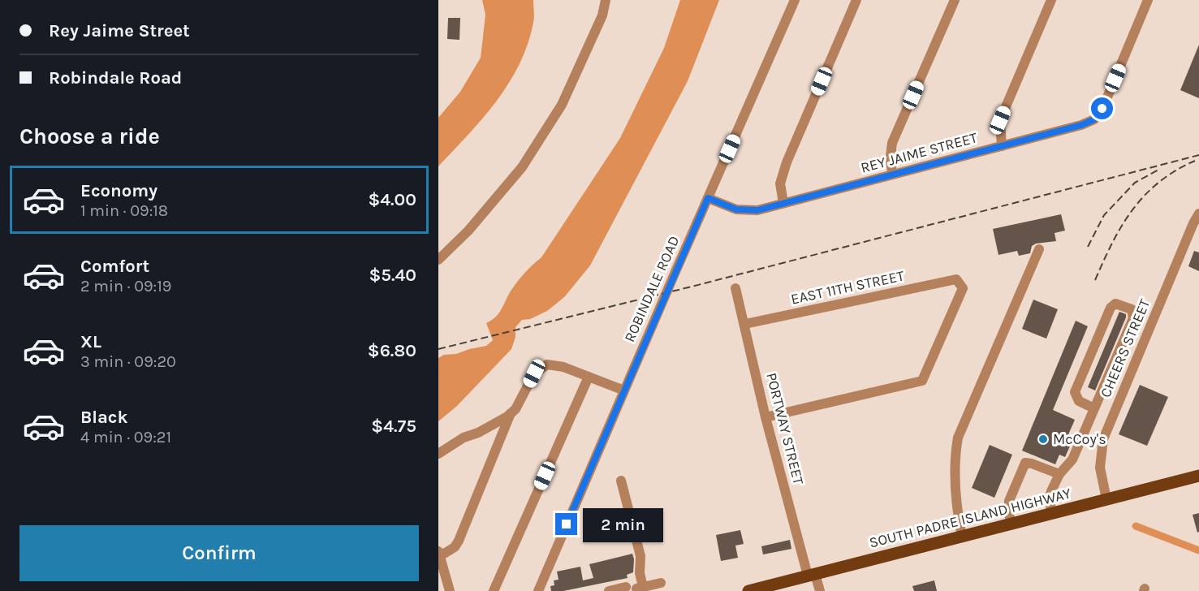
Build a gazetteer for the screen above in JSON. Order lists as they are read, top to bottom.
{
  "streets": {
    "main road": ["SOUTH PADRE ISLAND HIGHWAY"],
    "street": [
      "REY JAIME STREET",
      "EAST 11TH STREET",
      "ROBINDALE ROAD",
      "CHEERS STREET",
      "PORTWAY STREET"
    ]
  },
  "crossings": [
    ["REY JAIME STREET", "ROBINDALE ROAD"],
    ["EAST 11TH STREET", "PORTWAY STREET"],
    ["CHEERS STREET", "SOUTH PADRE ISLAND HIGHWAY"],
    ["PORTWAY STREET", "SOUTH PADRE ISLAND HIGHWAY"]
  ],
  "places": ["McCoy's"],
  "page": {
    "banner": ["Rey Jaime Street", "Robindale Road"],
    "heading": "Choose a ride",
    "list": [
      {
        "name": "Economy",
        "note": "1 min · 09:18",
        "value": "$4.00"
      },
      {
        "name": "Comfort",
        "note": "2 min · 09:19",
        "value": "$5.40"
      },
      {
        "name": "XL",
        "note": "3 min · 09:20",
        "value": "$6.80"
      },
      {
        "name": "Black",
        "note": "4 min · 09:21",
        "value": "$4.75"
      }
    ],
    "bubble": "2 min",
    "buttons": "Confirm"
  }
}
